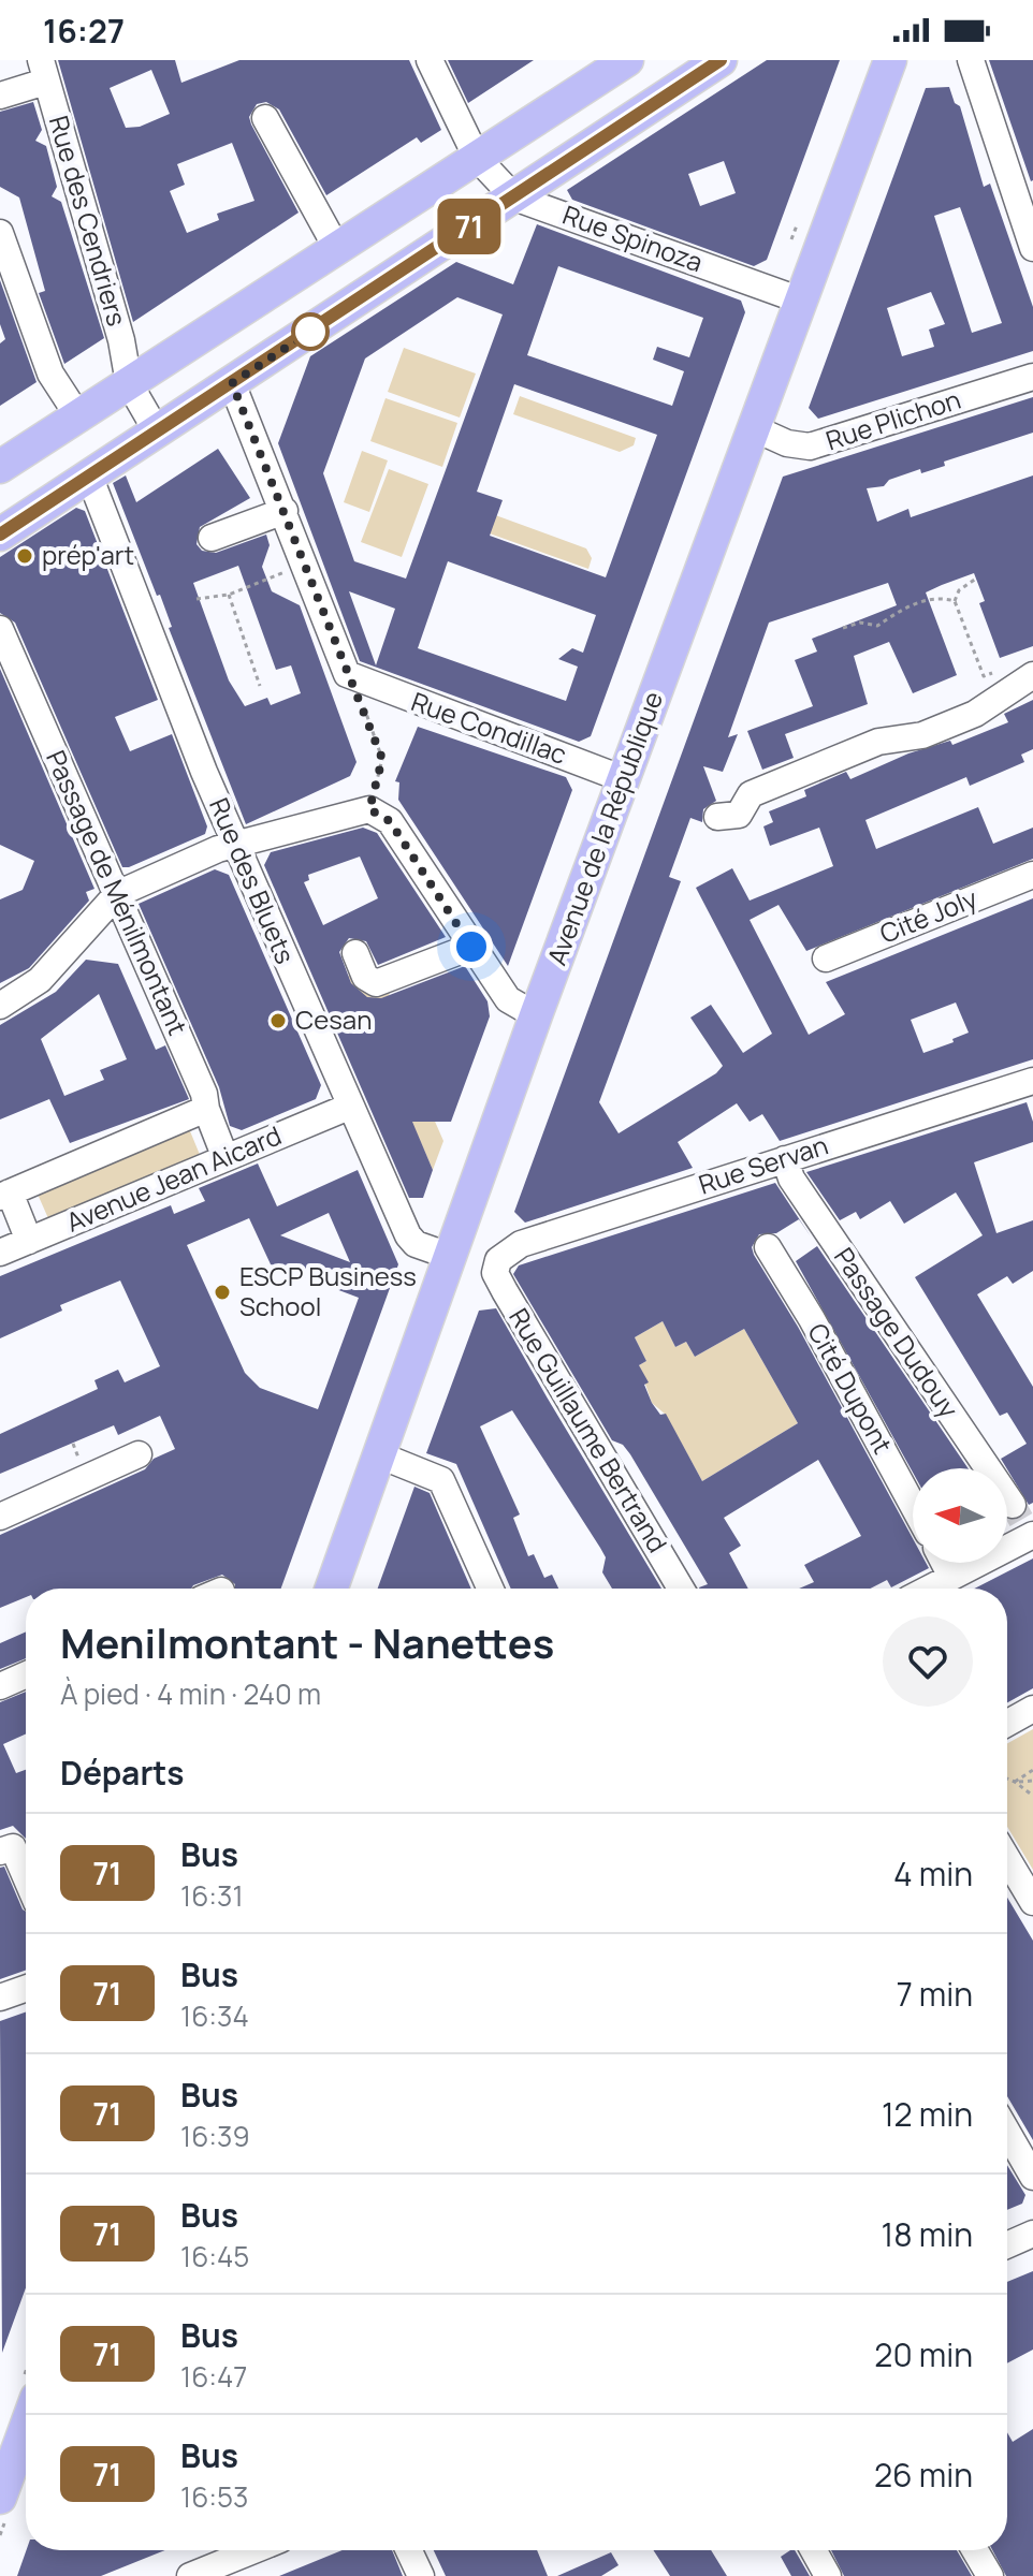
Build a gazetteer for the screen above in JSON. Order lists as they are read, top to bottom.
{
  "streets": {
    "main road": ["Avenue de la République"],
    "street": [
      "Rue des Cendriers",
      "Rue Spinoza",
      "Rue Plichon",
      "Rue Condillac",
      "Rue des Bluets",
      "Passage de Ménilmontant",
      "Cité Joly",
      "Rue Servan",
      "Avenue Jean Aicard",
      "Passage Dudouy",
      "Cité Dupont",
      "Rue Guillaume Bertrand"
    ]
  },
  "crossings": [
    ["Rue Spinoza", "Avenue de la République"],
    ["Rue Plichon", "Avenue de la République"],
    ["Rue Condillac", "Avenue de la République"],
    ["Avenue de la République", "Rue des Bluets"],
    ["Rue des Bluets", "Avenue Jean Aicard"],
    ["Passage de Ménilmontant", "Avenue Jean Aicard"],
    ["Rue Servan", "Passage Dudouy"],
    ["Rue Servan", "Rue Guillaume Bertrand"]
  ],
  "places": ["prép'art", "Cesan", "ESCP Business School"],
  "lines": ["bus line 71"],
  "north": "left",
  "page": {
    "status": "16:27",
    "on_map": "71",
    "heading": [
      ["Menilmontant - Nanettes", "À pied · 4 min · 240 m"],
      "Départs"
    ],
    "list": [
      {
        "mark": "71",
        "name": "Bus",
        "note": "16:31",
        "value": "4 min"
      },
      {
        "mark": "71",
        "name": "Bus",
        "note": "16:34",
        "value": "7 min"
      },
      {
        "mark": "71",
        "name": "Bus",
        "note": "16:39",
        "value": "12 min"
      },
      {
        "mark": "71",
        "name": "Bus",
        "note": "16:45",
        "value": "18 min"
      },
      {
        "mark": "71",
        "name": "Bus",
        "note": "16:47",
        "value": "20 min"
      },
      {
        "mark": "71",
        "name": "Bus",
        "note": "16:53",
        "value": "26 min"
      }
    ]
  }
}
